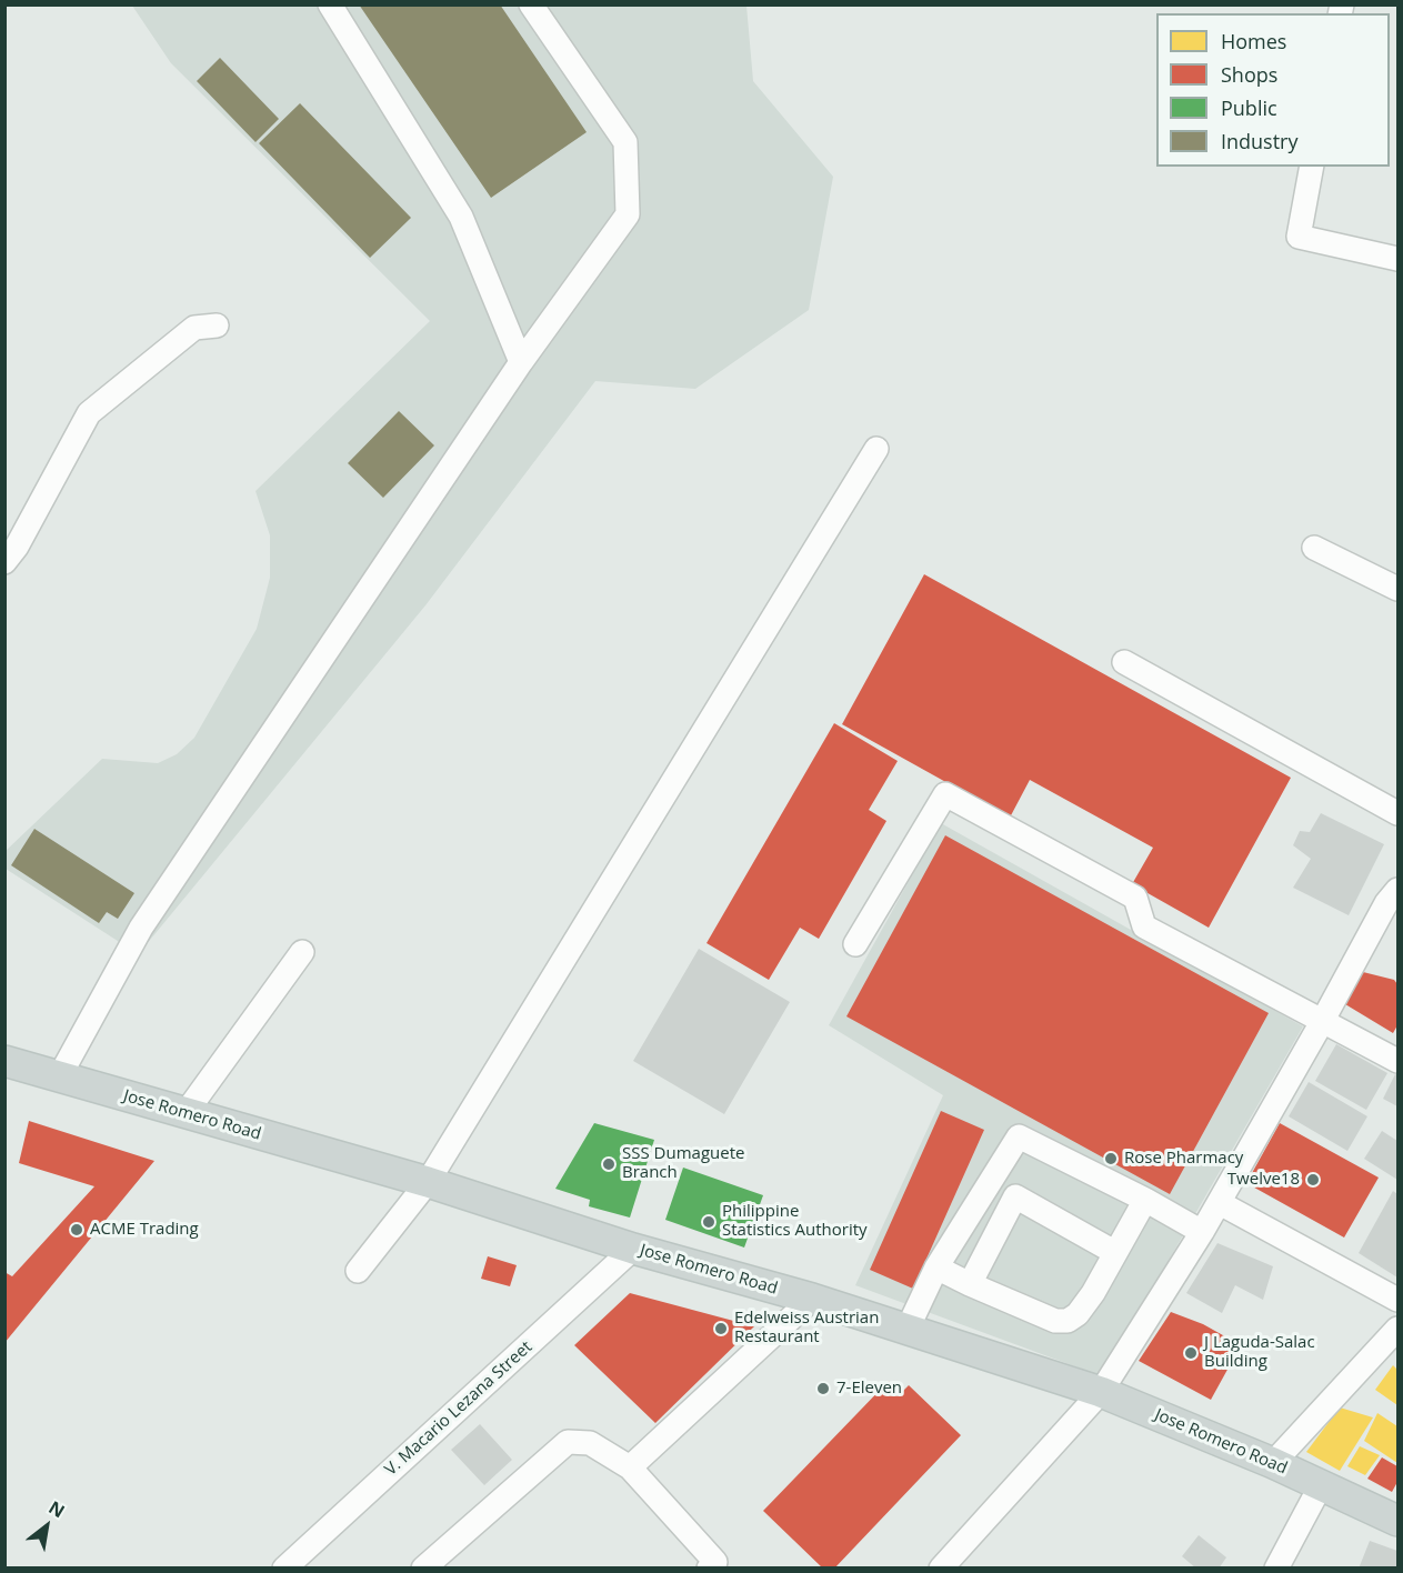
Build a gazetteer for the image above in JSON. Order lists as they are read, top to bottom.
{
  "streets": {
    "main road": ["Jose Romero Road"],
    "street": ["V. Macario Lezana Street"]
  },
  "crossings": [
    ["Jose Romero Road", "V. Macario Lezana Street"]
  ],
  "places": [
    "Rose Pharmacy",
    "SSS Dumaguete Branch",
    "Twelve18",
    "Philippine Statistics Authority",
    "ACME Trading",
    "Edelweiss Austrian Restaurant",
    "J Laguda-Salac Building",
    "7-Eleven"
  ],
  "legend": [
    "Homes",
    "Shops",
    "Public",
    "Industry"
  ],
  "north": "top right"
}
